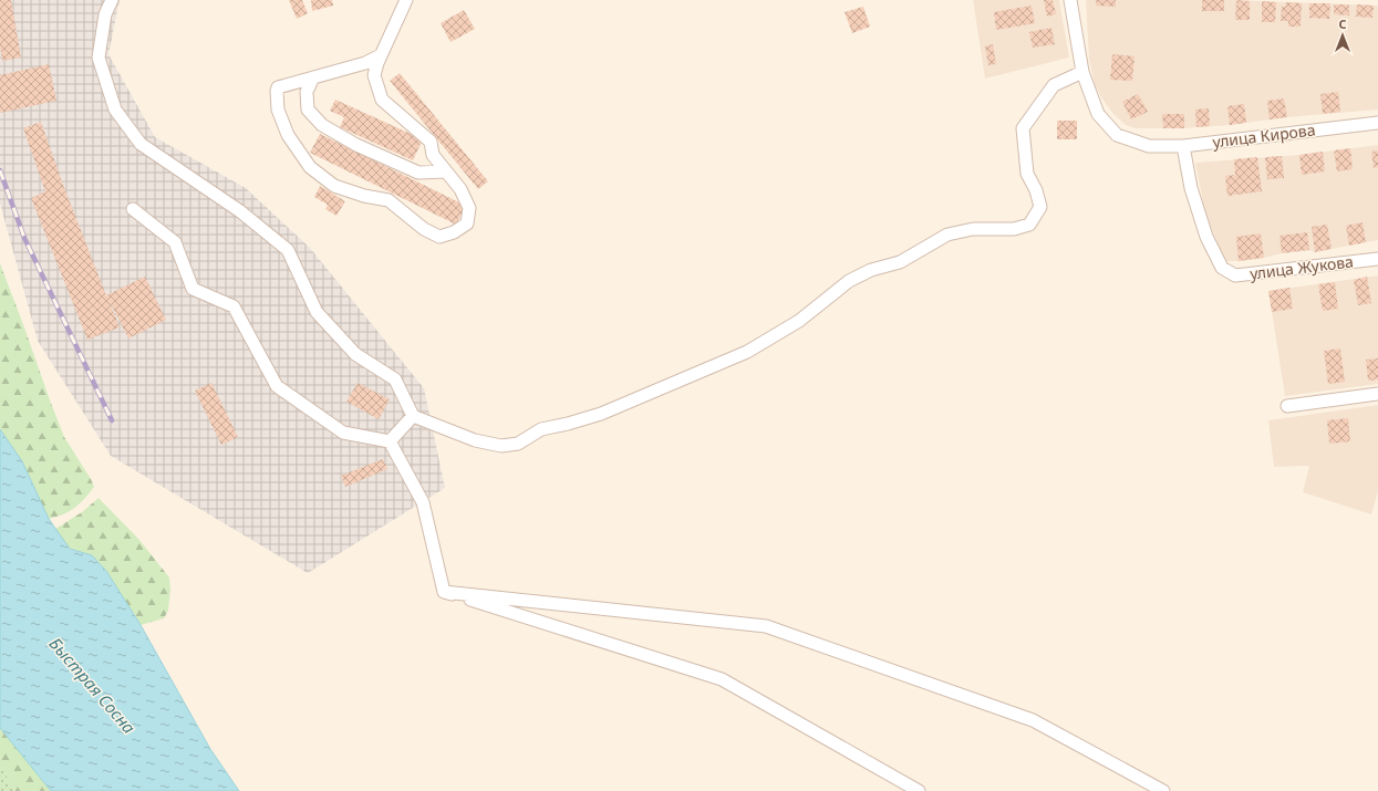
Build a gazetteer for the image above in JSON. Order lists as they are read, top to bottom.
{
  "streets": {
    "street": ["улица Кирова", "улица Жукова"]
  },
  "crossings": [
    ["улица Кирова", "улица Жукова"]
  ],
  "water": ["Быстрая Сосна"],
  "north": "top"
}
